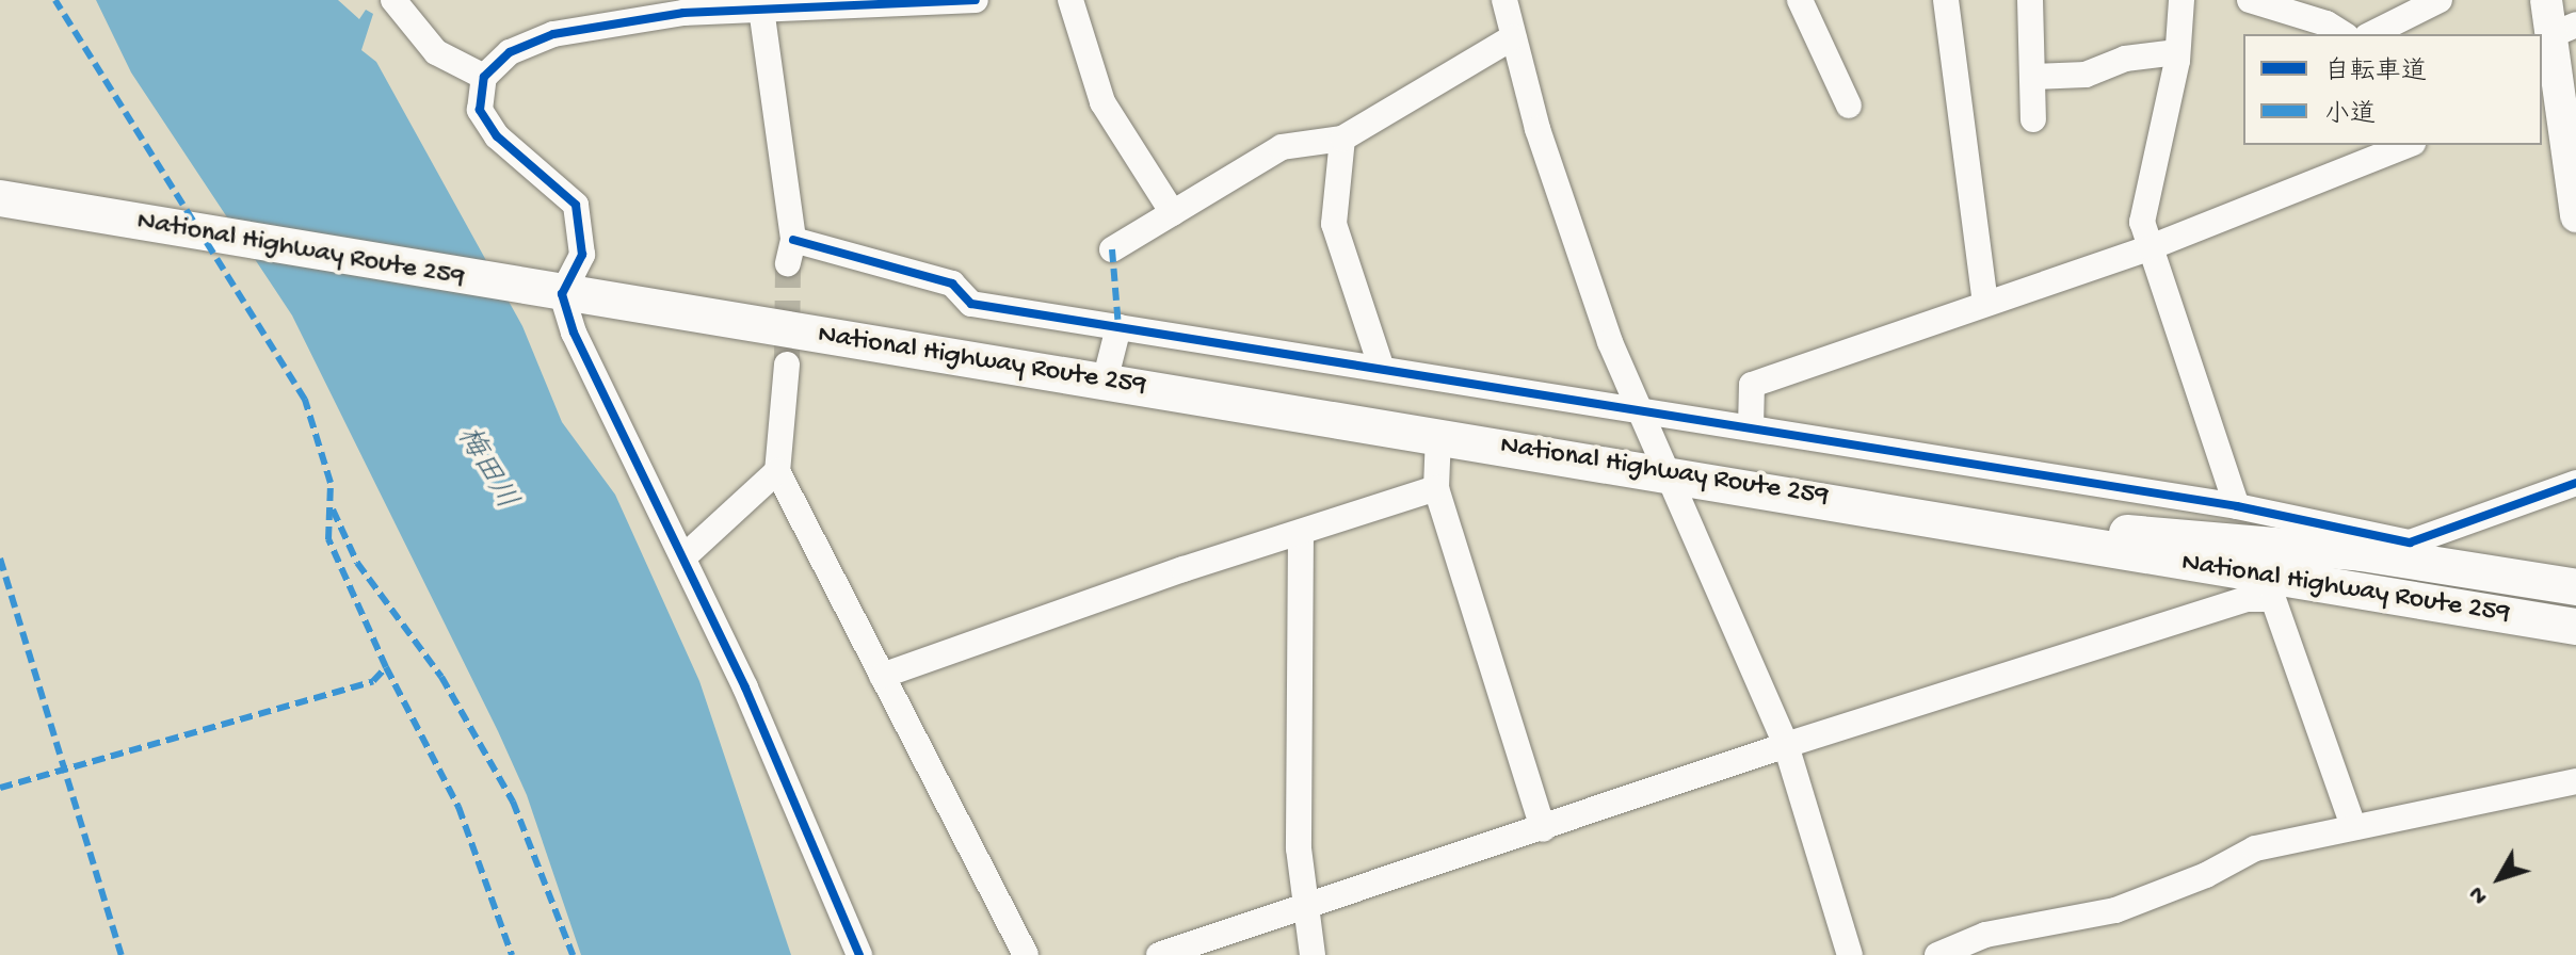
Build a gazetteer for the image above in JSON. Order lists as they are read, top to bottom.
{
  "streets": {
    "highway": ["National Highway Route 259"]
  },
  "water": ["梅田川"],
  "legend": ["自転車道", "小道"],
  "north": "bottom left"
}
